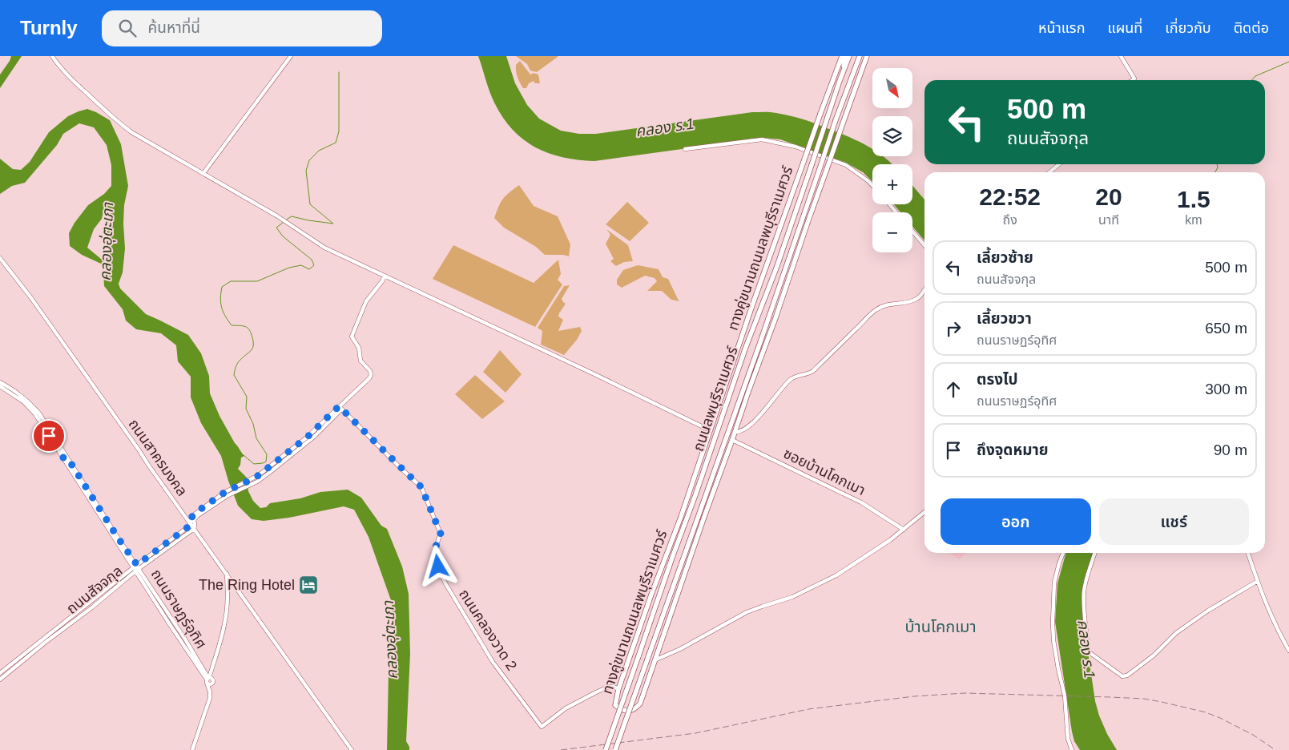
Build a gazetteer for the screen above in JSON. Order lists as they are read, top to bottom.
{
  "streets": {
    "main road": ["ทางคู่ขนานถนนลพบุรีราเมศวร์", "ถนนลพบุรีราเมศวร์"],
    "street": [
      "ถนนสาครมงคล",
      "ซอยบ้านโคกเมา",
      "ถนนสัจจกุล",
      "ถนนราษฏร์อุทิศ",
      "ถนนคลองวาด 2"
    ]
  },
  "crossings": [
    ["ทางคู่ขนานถนนลพบุรีราเมศวร์", "ซอยบ้านโคกเมา"],
    ["ทางคู่ขนานถนนลพบุรีราเมศวร์", "ถนนคลองวาด 2"],
    ["ถนนสาครมงคล", "ถนนสัจจกุล"],
    ["ถนนสัจจกุล", "ถนนราษฏร์อุทิศ"],
    ["ถนนสัจจกุล", "ถนนคลองวาด 2"]
  ],
  "districts": ["บ้านโคกเมา"],
  "water": ["คลอง ร.1", "คลองอุ่ตะเภา"],
  "places": {
    "hotel": ["The Ring Hotel"]
  },
  "north": "bottom right",
  "page": {
    "header": "Turnly",
    "search": "ค้นหาที่นี่",
    "nav": [
      "หน้าแรก",
      "แผนที่",
      "เกี่ยวกับ",
      "ติดต่อ"
    ],
    "map_buttons": ["+", "−"],
    "turn": ["500 m", "ถนนสัจจกุล"],
    "eta": [
      "22:52",
      "ถึง",
      "20",
      "นาที",
      "1.5",
      "km"
    ],
    "list": [
      {
        "name": "เลี้ยวซ้าย",
        "note": "ถนนสัจจกุล",
        "value": "500 m"
      },
      {
        "name": "เลี้ยวขวา",
        "note": "ถนนราษฏร์อุทิศ",
        "value": "650 m"
      },
      {
        "name": "ตรงไป",
        "note": "ถนนราษฏร์อุทิศ",
        "value": "300 m"
      },
      {
        "name": "ถึงจุดหมาย",
        "value": "90 m"
      }
    ],
    "buttons": ["ออก", "แชร์"]
  }
}
